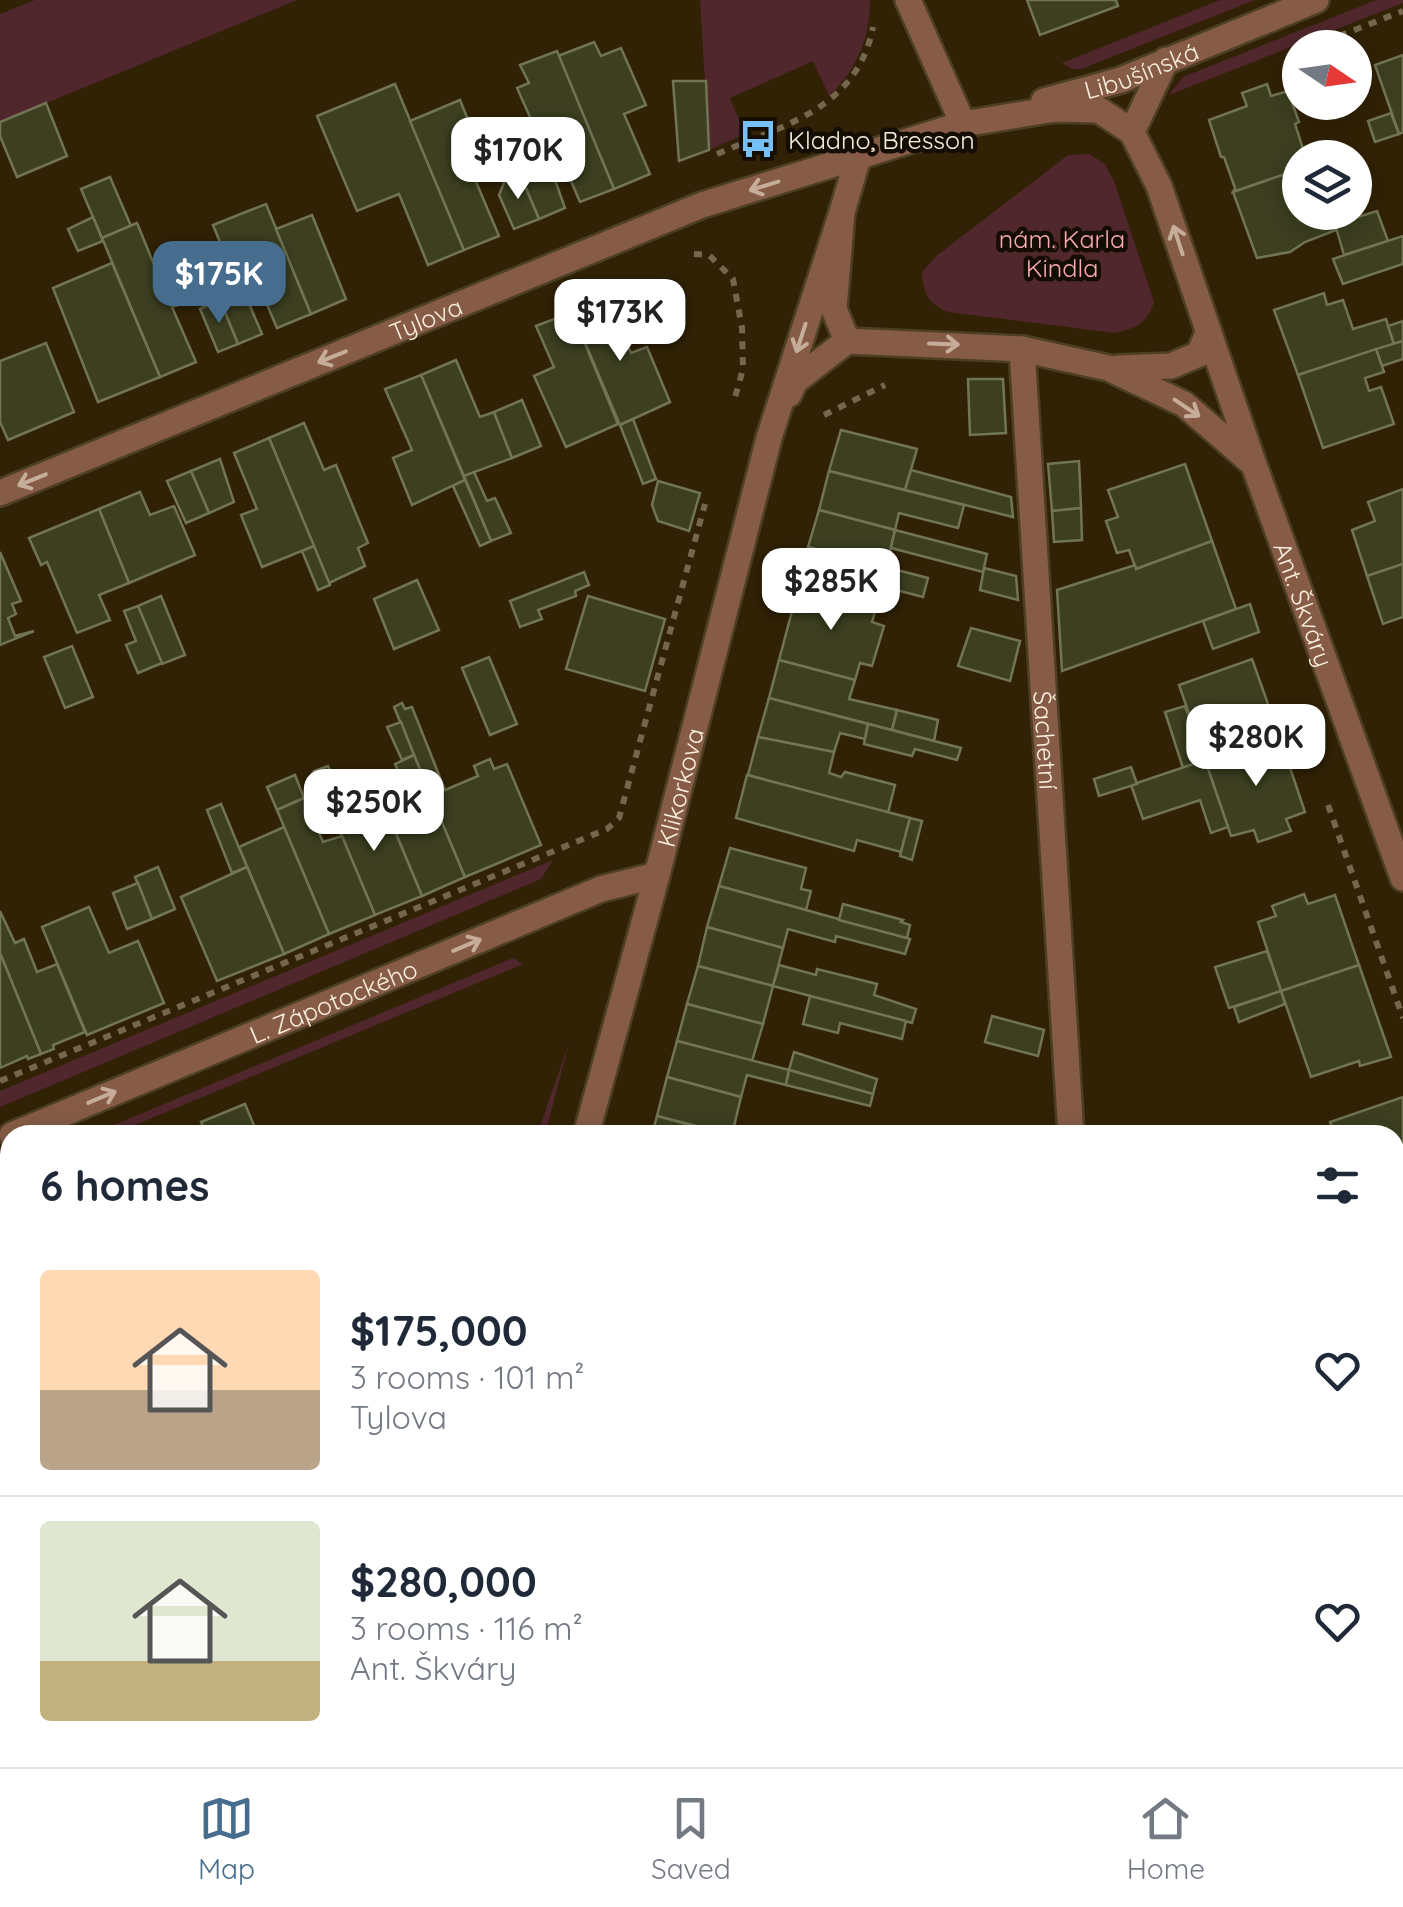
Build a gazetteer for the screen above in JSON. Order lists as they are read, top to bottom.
{
  "streets": {
    "street": [
      "Libušínská",
      "Tylova",
      "Ant. Škváry",
      "Šachetní",
      "Klikorkova",
      "L. Zápotockého"
    ]
  },
  "crossings": [
    ["Klikorkova", "L. Zápotockého"]
  ],
  "one_way": ["Tylova", "L. Zápotockého"],
  "parks": ["nám. Karla Kindla"],
  "places": {
    "bus stop": ["Kladno, Bresson"]
  },
  "north": "right",
  "page": {
    "price": [
      "$170K",
      "$175K",
      "$173K",
      "$285K",
      "$280K",
      "$250K"
    ],
    "heading": "6 homes",
    "list": [
      {
        "name": "$175,000",
        "note": "3 rooms · 101 m² · Tylova"
      },
      {
        "name": "$280,000",
        "note": "3 rooms · 116 m² · Ant. Škváry"
      }
    ],
    "tabs": ["Map", "Saved", "Home"]
  }
}
